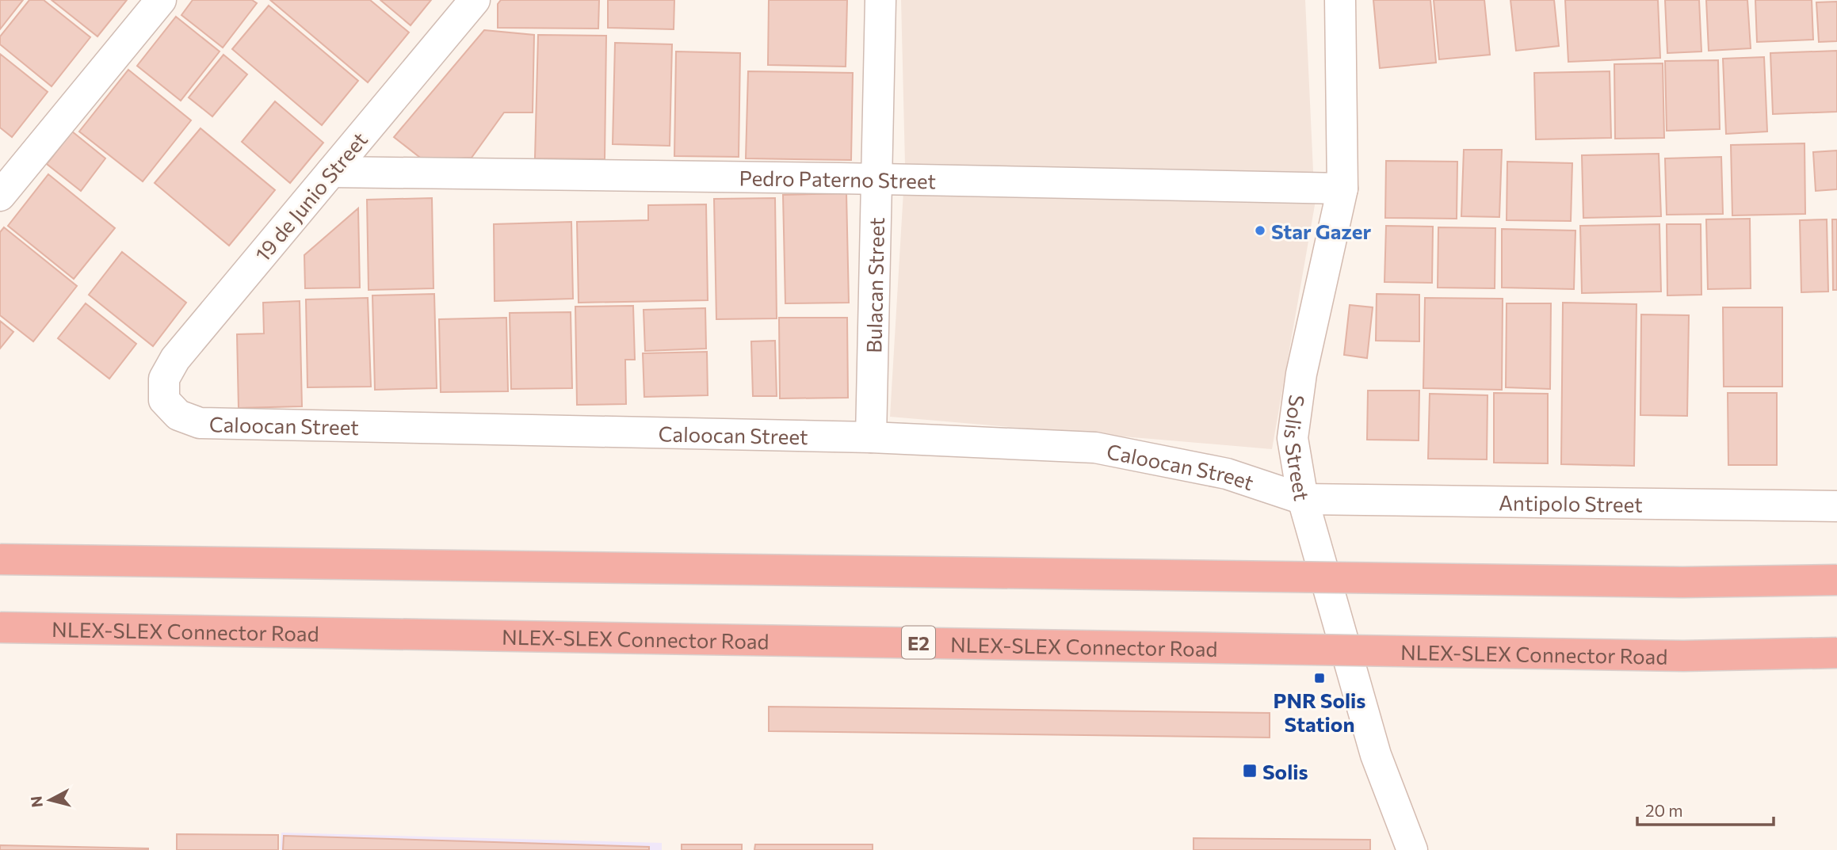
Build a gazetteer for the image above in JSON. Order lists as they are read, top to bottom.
{
  "streets": {
    "highway": ["NLEX-SLEX Connector Road", "E2"],
    "street": [
      "Pedro Paterno Street",
      "19 de Junio Street",
      "Bulacan Street",
      "Caloocan Street",
      "Solis Street",
      "Antipolo Street"
    ]
  },
  "crossings": [
    ["Pedro Paterno Street", "19 de Junio Street"],
    ["Pedro Paterno Street", "Bulacan Street"],
    ["Pedro Paterno Street", "Solis Street"],
    ["19 de Junio Street", "Caloocan Street"],
    ["Bulacan Street", "Caloocan Street"],
    ["Caloocan Street", "Solis Street"],
    ["Caloocan Street", "Antipolo Street"],
    ["Solis Street", "Antipolo Street"]
  ],
  "places": {
    "other": ["Star Gazer"],
    "transit": ["PNR Solis Station", "Solis"]
  },
  "scale_bar": "20 m",
  "north": "left"
}
